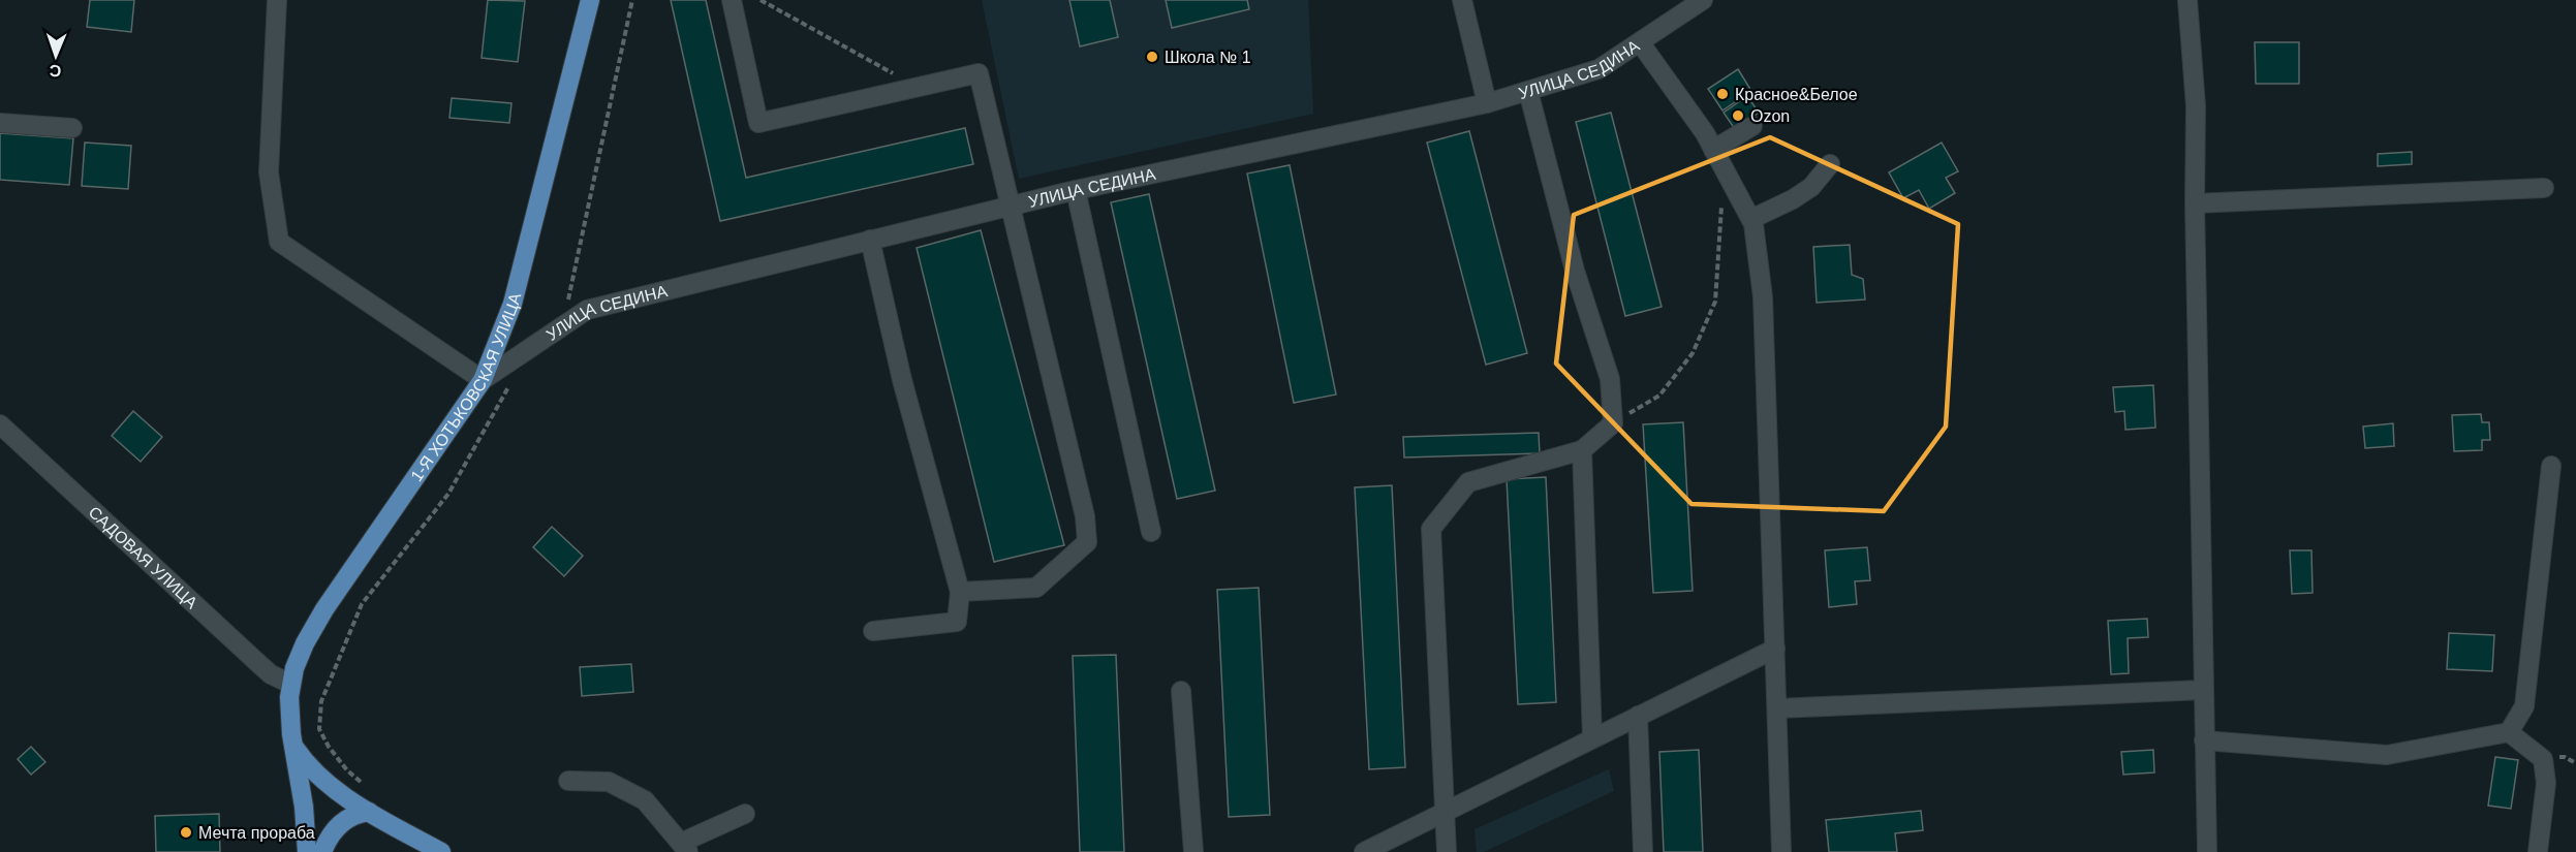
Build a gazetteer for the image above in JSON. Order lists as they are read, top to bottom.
{
  "streets": {
    "main road": ["1-Я ХОТЬКОВСКАЯ УЛИЦА"],
    "street": ["УЛИЦА СЕДИНА", "САДОВАЯ УЛИЦА"]
  },
  "crossings": [
    ["УЛИЦА СЕДИНА", "1-Я ХОТЬКОВСКАЯ УЛИЦА"],
    ["1-Я ХОТЬКОВСКАЯ УЛИЦА", "САДОВАЯ УЛИЦА"]
  ],
  "places": [
    "Школа № 1",
    "Красное&Белое",
    "Ozon",
    "Мечта прораба"
  ],
  "north": "bottom"
}
